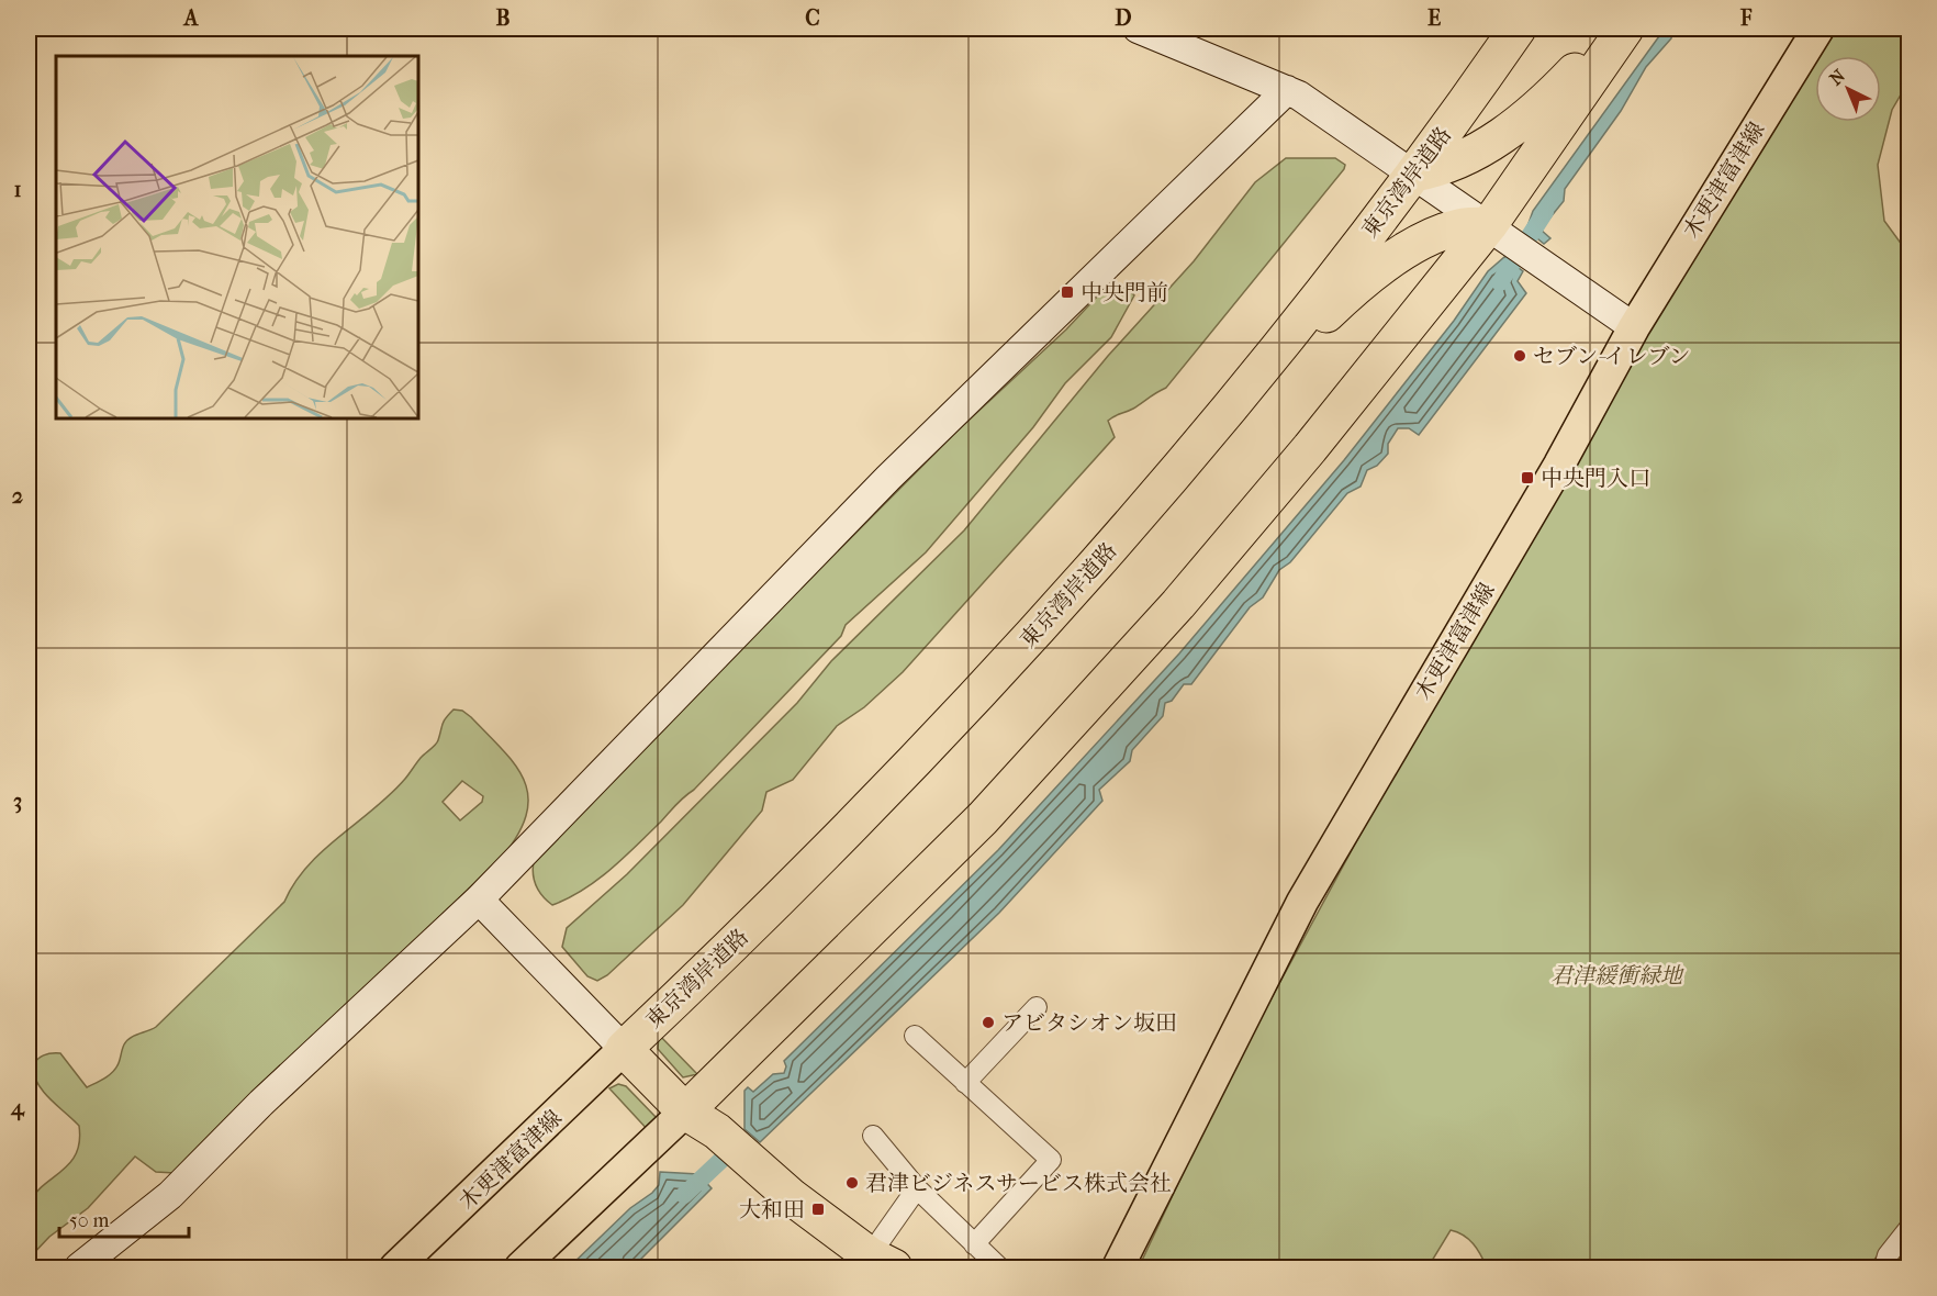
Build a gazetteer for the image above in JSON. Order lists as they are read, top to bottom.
{
  "streets": {
    "highway": ["東京湾岸道路"],
    "main road": ["木更津富津線"]
  },
  "crossings": [
    ["木更津富津線", "東京湾岸道路"]
  ],
  "parks": ["君津緩衝緑地"],
  "places": {
    "transit": ["中央門前", "中央門入口", "大和田"],
    "other": ["セブン-イレブン", "アビタシオン坂田", "君津ビジネスサービス株式会社"]
  },
  "scale_bar": "50 m",
  "north": "top left",
  "grid": {
    "columns": [
      "A",
      "B",
      "C",
      "D",
      "E",
      "F"
    ],
    "rows": [
      "1",
      "2",
      "3",
      "4"
    ]
  }
}
